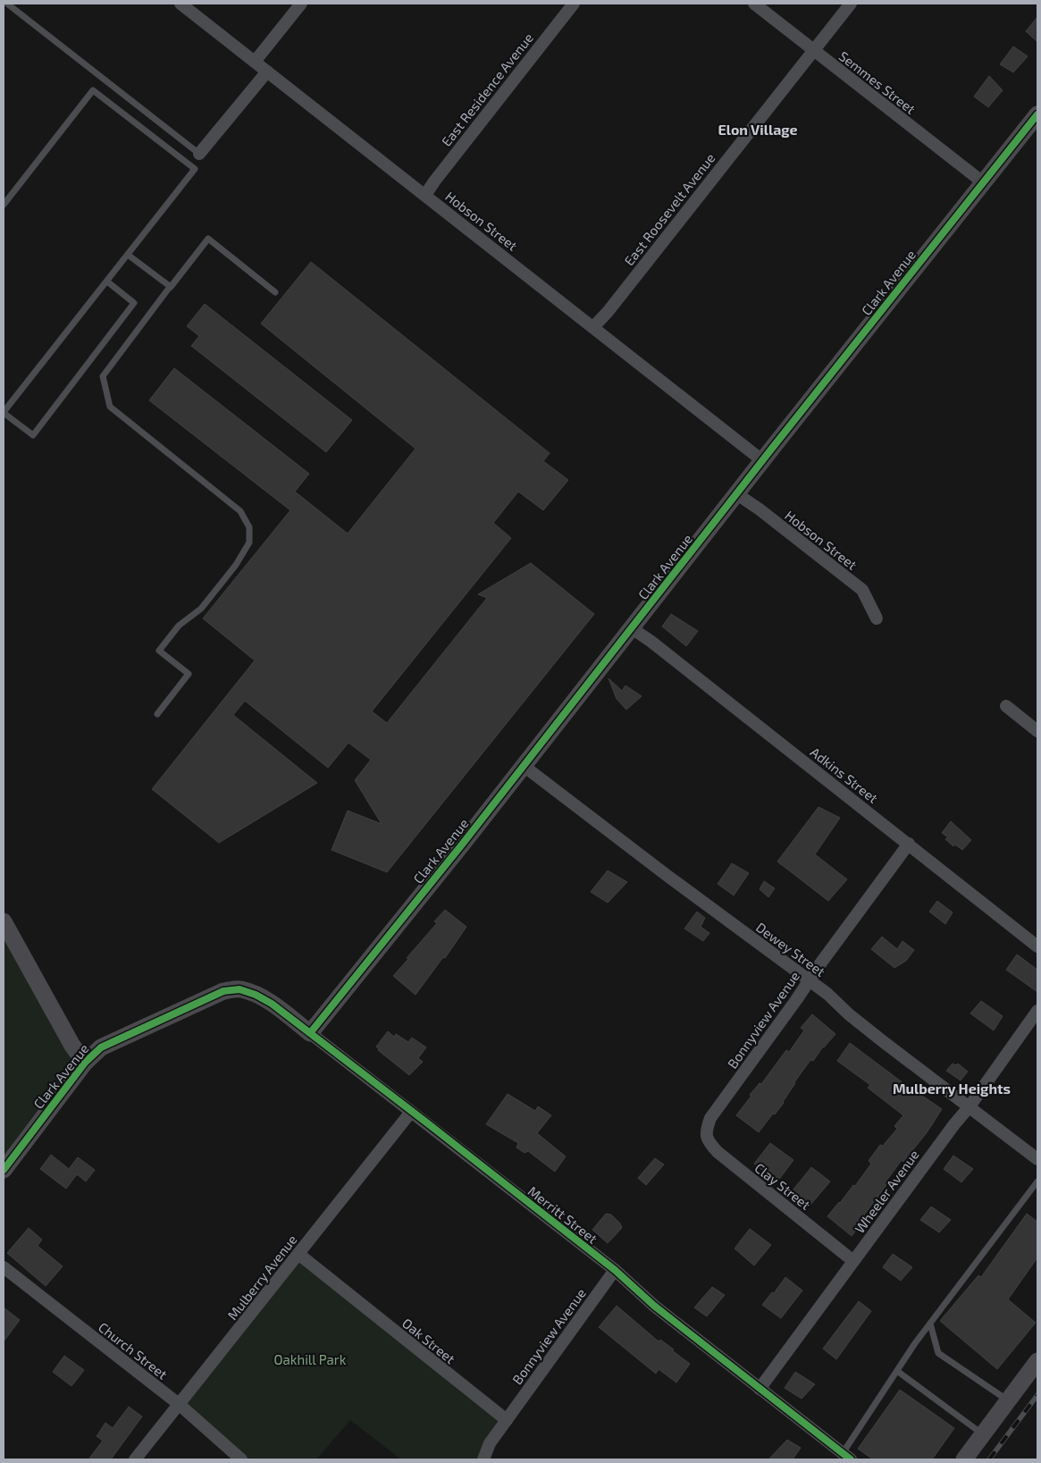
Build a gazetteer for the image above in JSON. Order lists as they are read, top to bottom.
{
  "streets": {
    "street": [
      "Semmes Street",
      "East Residence Avenue",
      "East Roosevelt Avenue",
      "Hobson Street",
      "Clark Avenue",
      "Adkins Street",
      "Dewey Street",
      "Bonnyview Avenue",
      "Clay Street",
      "Wheeler Avenue",
      "Merritt Street",
      "Mulberry Avenue",
      "Oak Street",
      "Church Street"
    ]
  },
  "crossings": [
    ["Semmes Street", "East Roosevelt Avenue"],
    ["Semmes Street", "Clark Avenue"],
    ["East Residence Avenue", "Hobson Street"],
    ["East Roosevelt Avenue", "Hobson Street"],
    ["Hobson Street", "Clark Avenue"],
    ["Clark Avenue", "Adkins Street"],
    ["Clark Avenue", "Dewey Street"],
    ["Clark Avenue", "Merritt Street"],
    ["Adkins Street", "Bonnyview Avenue"],
    ["Dewey Street", "Bonnyview Avenue"],
    ["Dewey Street", "Wheeler Avenue"],
    ["Bonnyview Avenue", "Clay Street"],
    ["Bonnyview Avenue", "Merritt Street"],
    ["Bonnyview Avenue", "Oak Street"],
    ["Clay Street", "Wheeler Avenue"],
    ["Wheeler Avenue", "Merritt Street"],
    ["Merritt Street", "Mulberry Avenue"],
    ["Mulberry Avenue", "Oak Street"],
    ["Mulberry Avenue", "Church Street"]
  ],
  "districts": ["Elon Village", "Mulberry Heights"],
  "parks": ["Oakhill Park"]
}
